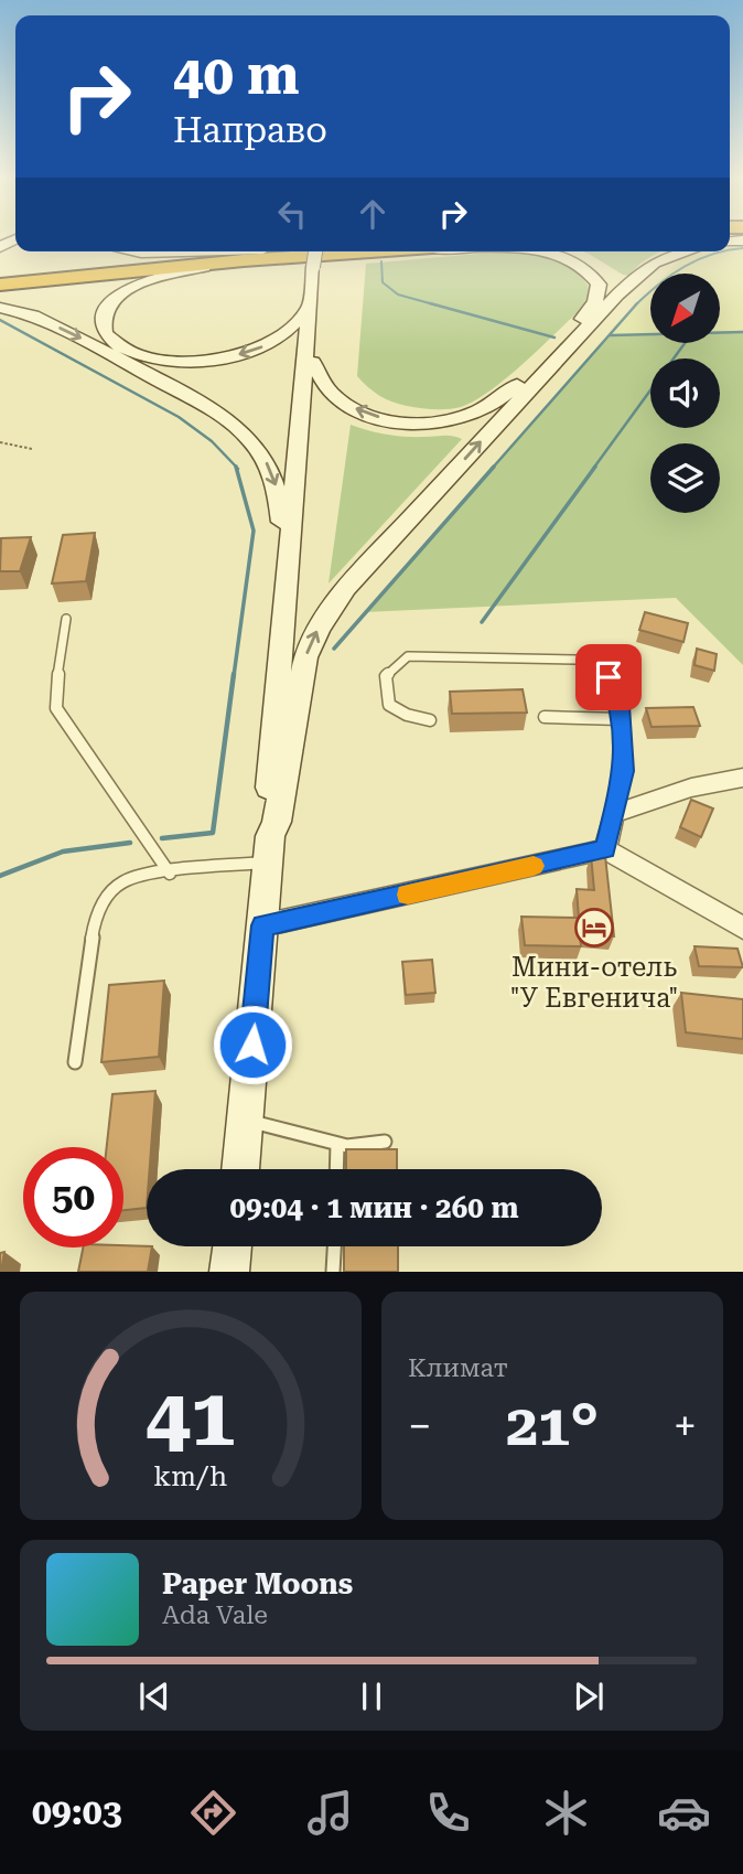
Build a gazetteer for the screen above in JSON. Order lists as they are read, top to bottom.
{
  "places": {
    "hotel": ["Мини-отель \"У Евгенича\""]
  },
  "north": "bottom left",
  "page": {
    "turn": ["40 m", "Направо"],
    "limit": "50",
    "trip": "09:04 · 1 мин · 260 m",
    "tile": "Климат",
    "heat": ["−", "21°", "+"],
    "song": ["Paper Moons", "Ada Vale"],
    "tabs": "09:03",
    "gauge": ["41", "km/h"]
  }
}
